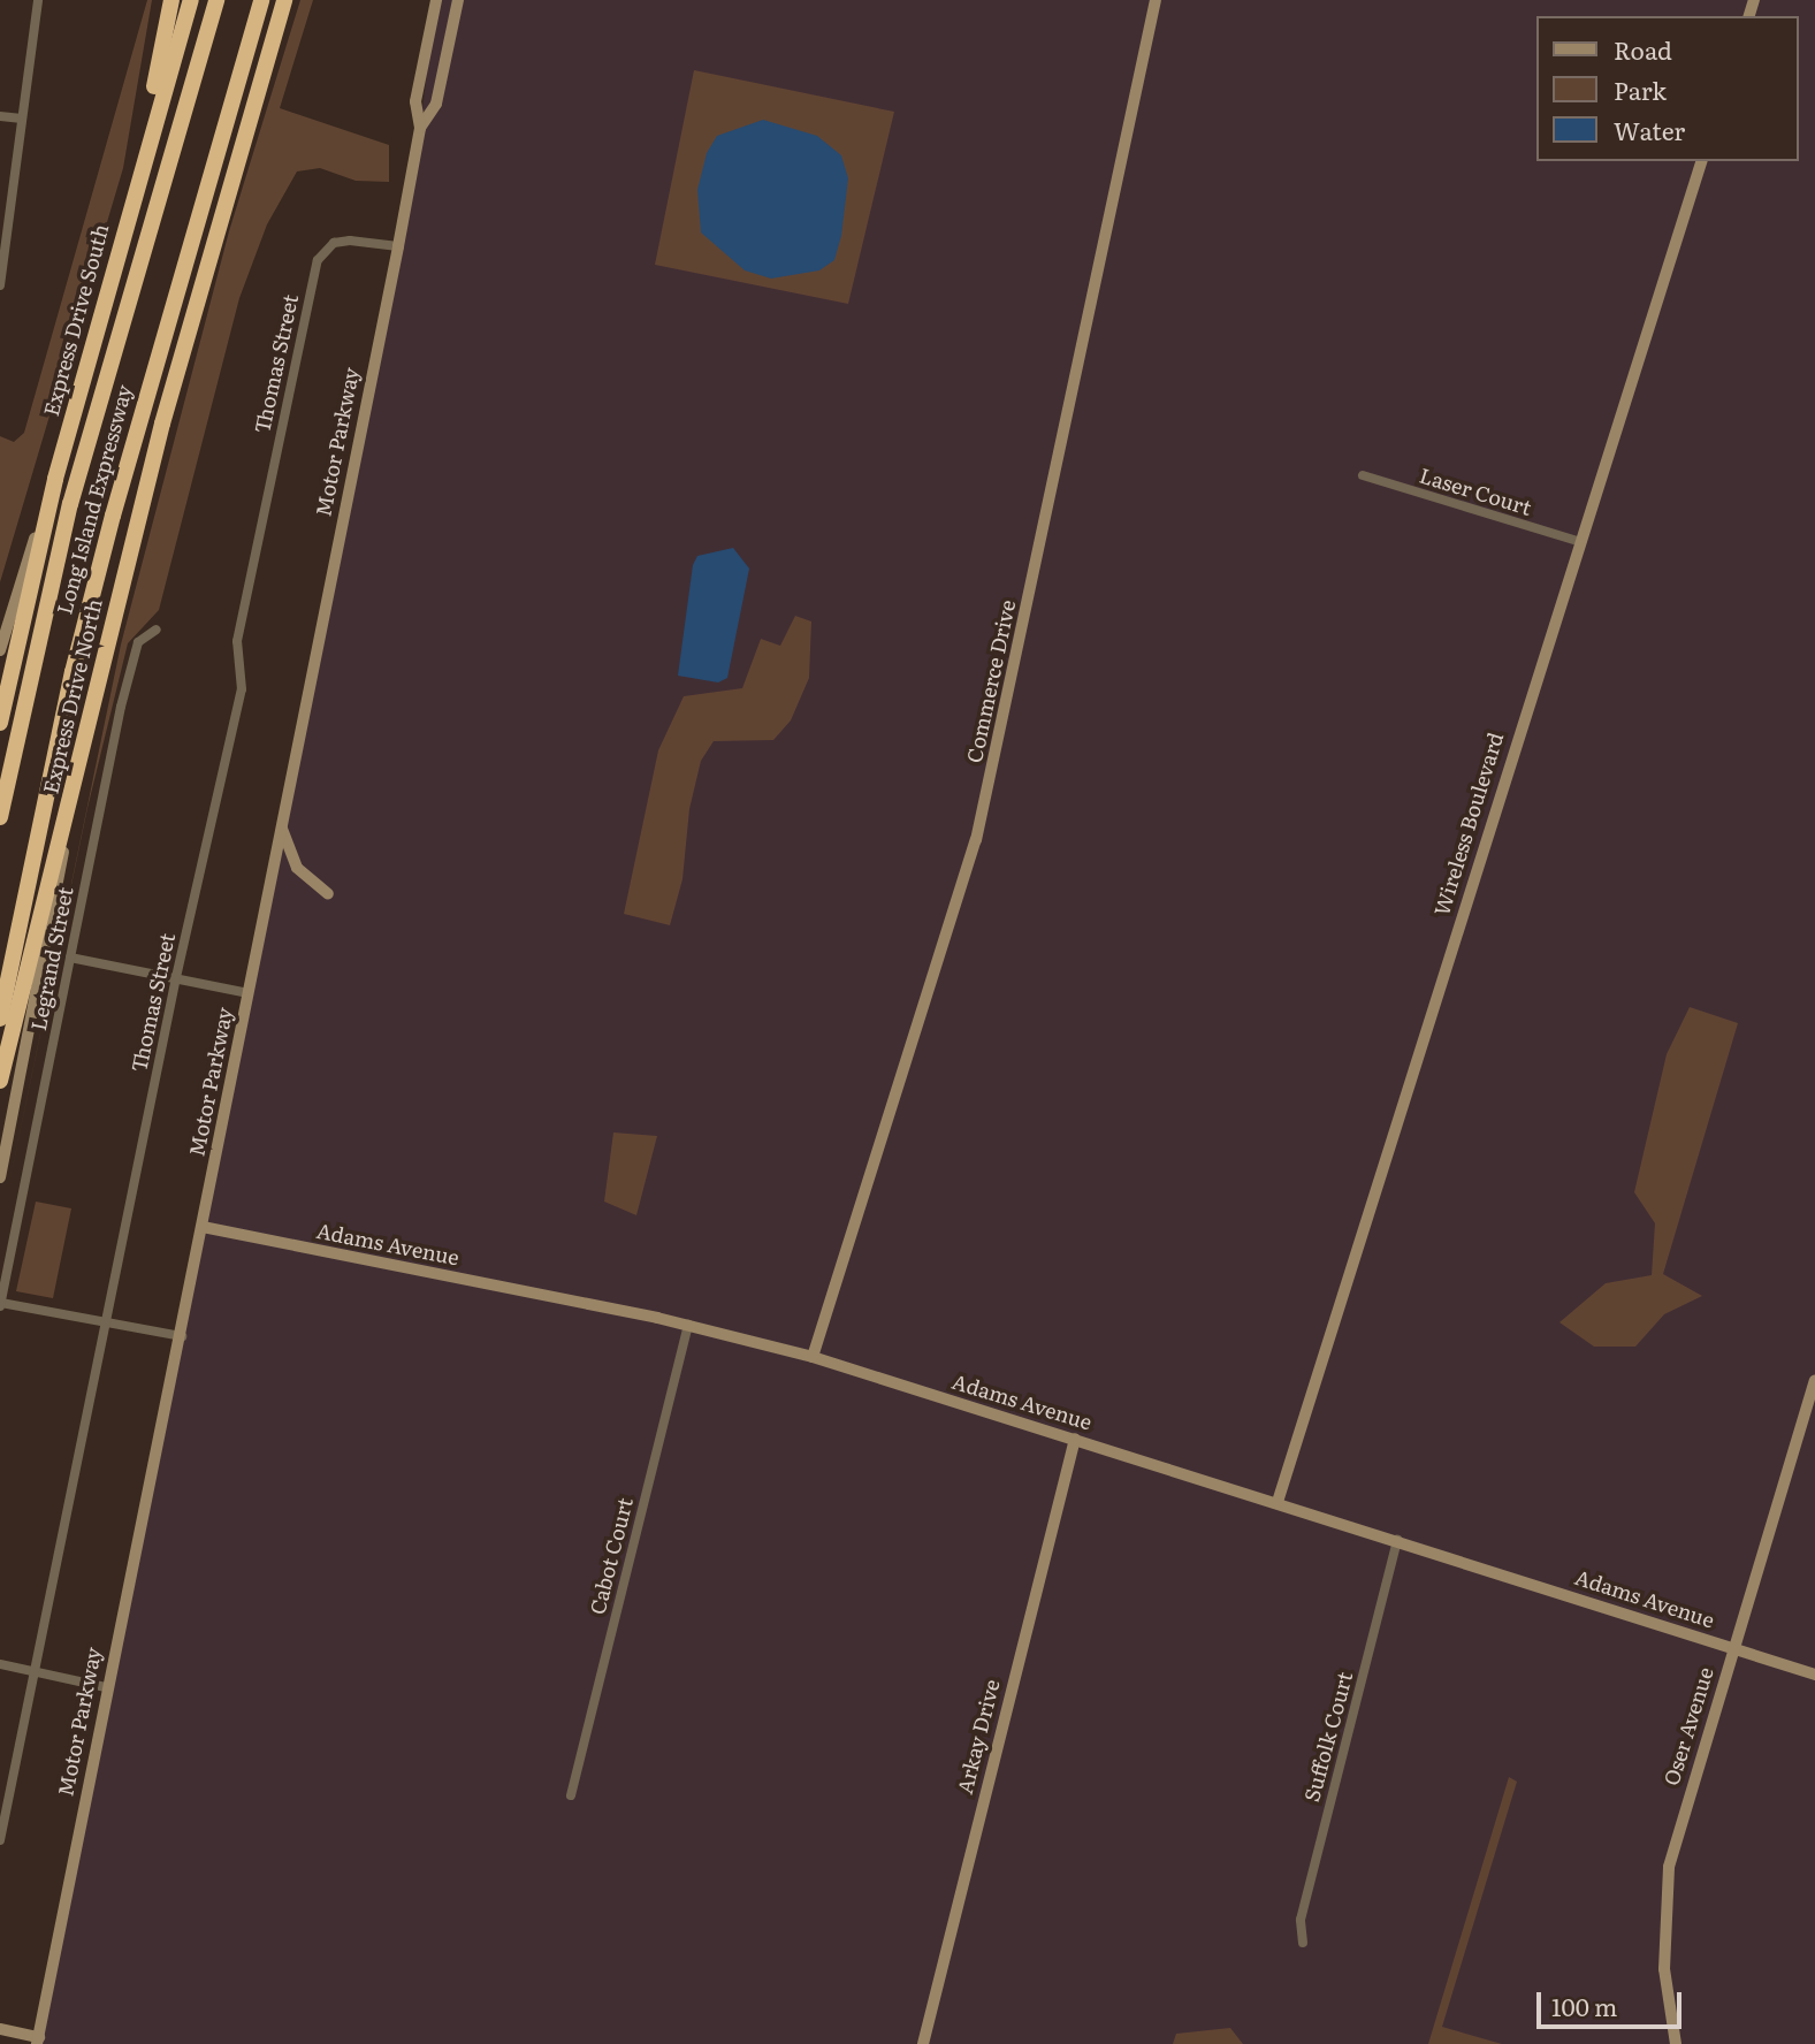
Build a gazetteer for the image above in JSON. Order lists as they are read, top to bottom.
{
  "streets": {
    "highway": ["Express Drive South", "Long Island Expressway", "Express Drive North"],
    "street": [
      "Thomas Street",
      "Motor Parkway",
      "Laser Court",
      "Commerce Drive",
      "Wireless Boulevard",
      "Legrand Street",
      "Adams Avenue",
      "Cabot Court",
      "Oser Avenue",
      "Arkay Drive",
      "Suffolk Court"
    ]
  },
  "crossings": [
    ["Thomas Street", "Motor Parkway"],
    ["Motor Parkway", "Adams Avenue"],
    ["Laser Court", "Wireless Boulevard"],
    ["Commerce Drive", "Adams Avenue"],
    ["Wireless Boulevard", "Adams Avenue"],
    ["Adams Avenue", "Cabot Court"],
    ["Adams Avenue", "Oser Avenue"],
    ["Adams Avenue", "Arkay Drive"],
    ["Adams Avenue", "Suffolk Court"]
  ],
  "legend": ["Road", "Park", "Water"],
  "scale_bar": "100 m"
}
